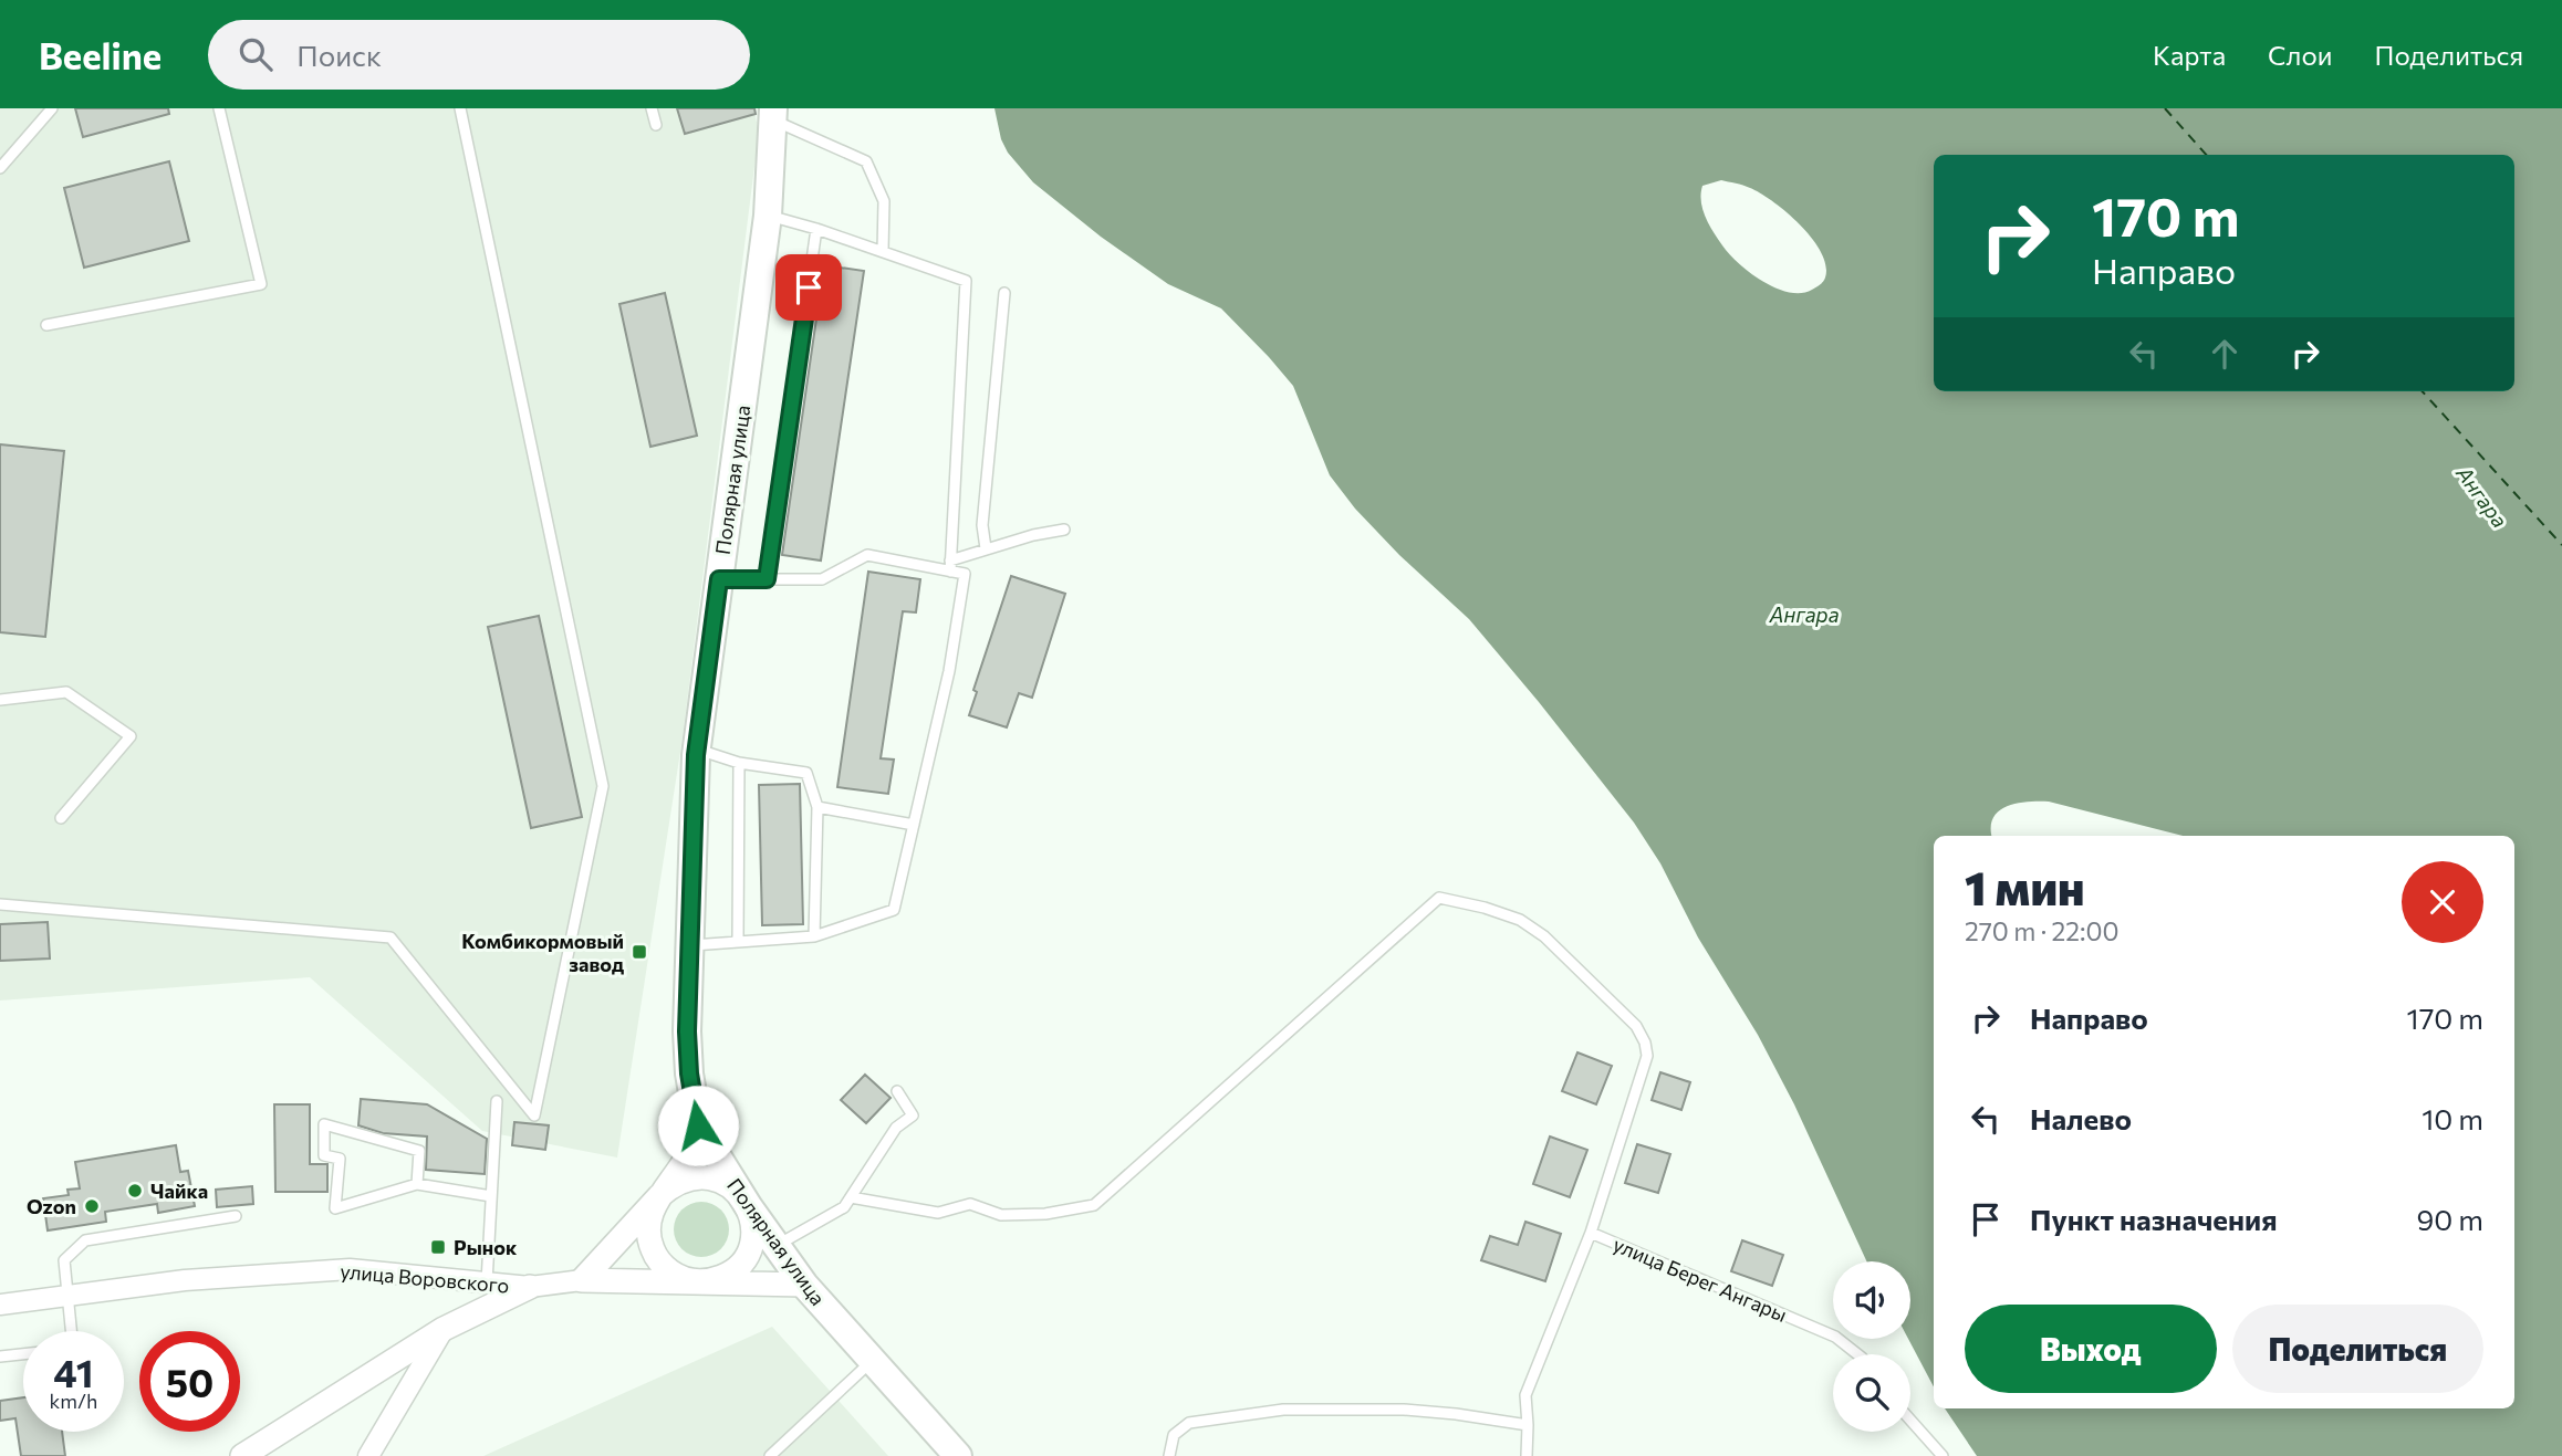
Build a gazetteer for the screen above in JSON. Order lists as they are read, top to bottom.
{
  "streets": {
    "main road": ["Полярная улица"],
    "street": ["улица Воровского"],
    "lane": ["улица Берег Ангары"]
  },
  "crossings": [
    ["Полярная улица", "улица Воровского"]
  ],
  "water": ["Ангара"],
  "places": {
    "transit": ["Комбикормовый завод", "Рынок"],
    "other": ["Чайка", "Ozon"]
  },
  "page": {
    "header": "Beeline",
    "search": "Поиск",
    "nav": ["Карта", "Слои", "Поделиться"],
    "turn": ["170 m", "Направо"],
    "heading": ["1 мин", "270 m · 22:00"],
    "list": [
      {
        "name": "Направо",
        "value": "170 m"
      },
      {
        "name": "Налево",
        "value": "10 m"
      },
      {
        "name": "Пункт назначения",
        "value": "90 m"
      }
    ],
    "buttons": ["Выход", "Поделиться"],
    "speed": "41 km/h",
    "limit": "50"
  }
}
